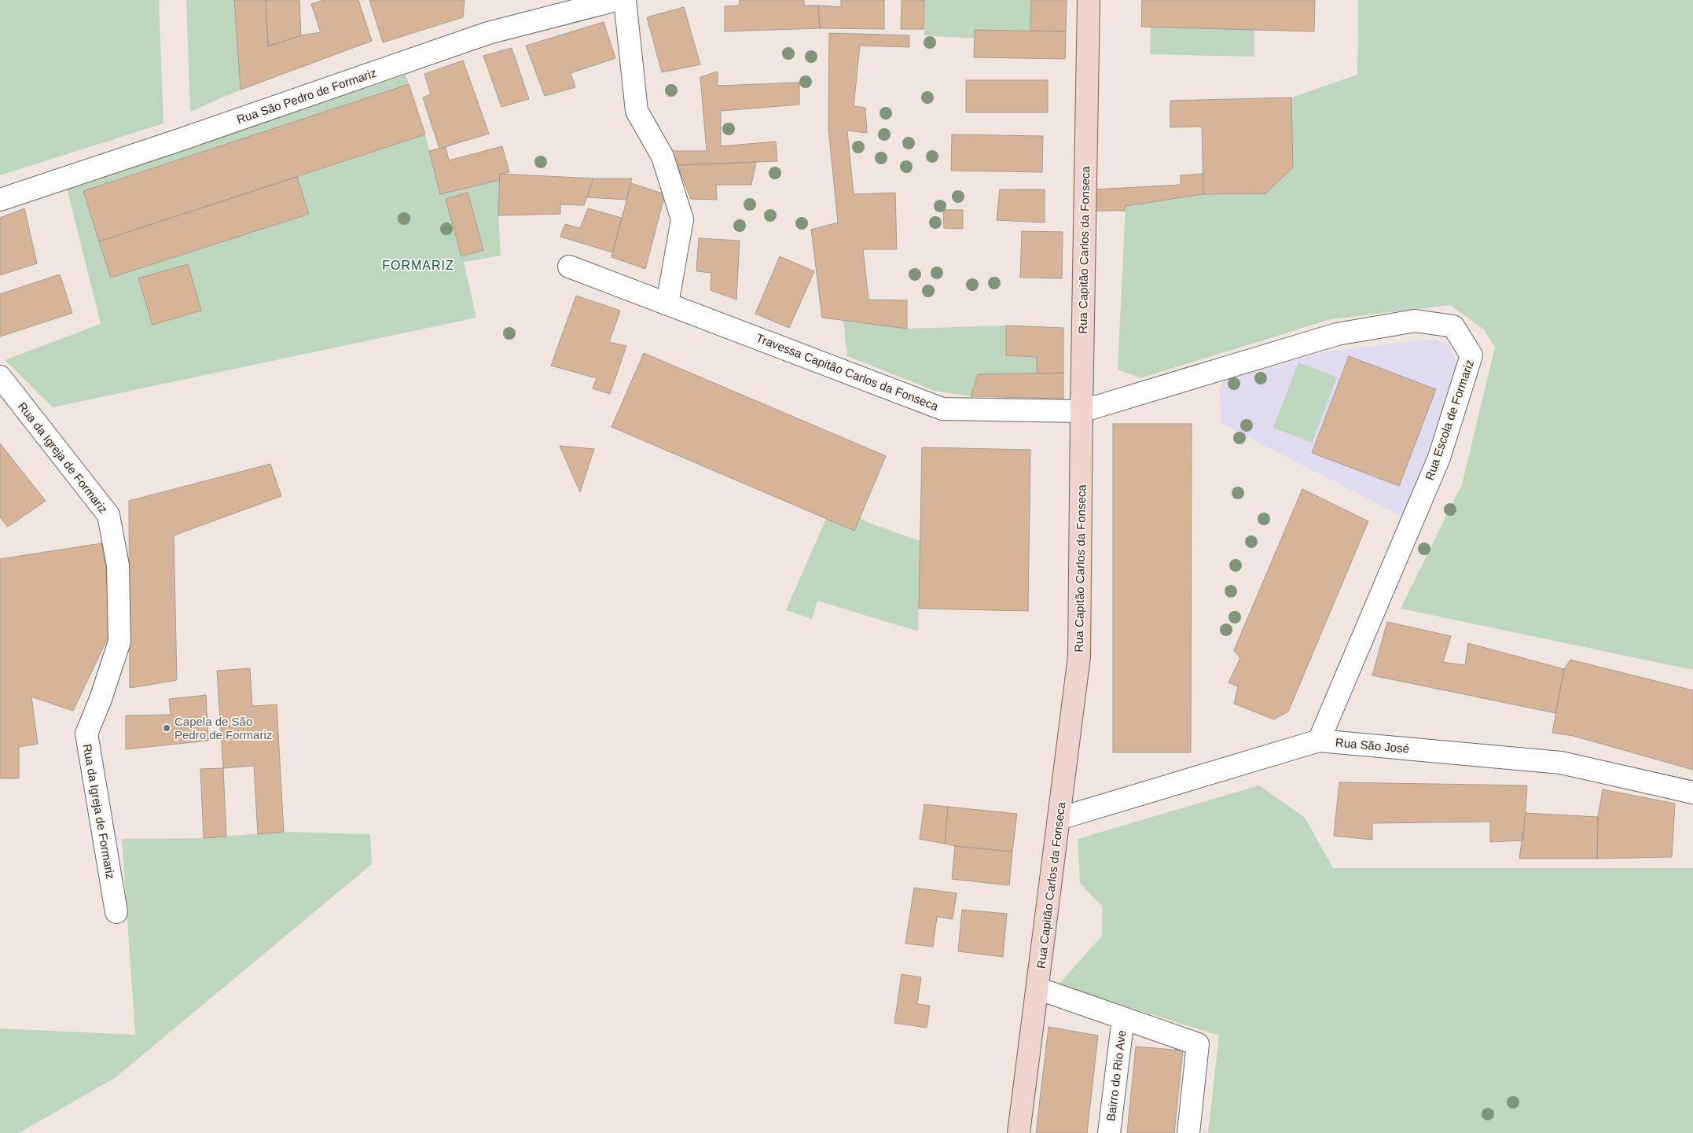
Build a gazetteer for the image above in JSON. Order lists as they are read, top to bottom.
{
  "streets": {
    "main road": ["Rua Capitão Carlos da Fonseca"],
    "street": [
      "Rua São Pedro de Formariz",
      "Travessa Capitão Carlos da Fonseca",
      "Rua Escola de Formariz",
      "Rua da Igreja de Formariz",
      "Rua São José",
      "Bairro do Rio Ave"
    ]
  },
  "crossings": [
    ["Rua Capitão Carlos da Fonseca", "Travessa Capitão Carlos da Fonseca"],
    ["Rua Capitão Carlos da Fonseca", "Rua Escola de Formariz"],
    ["Rua Capitão Carlos da Fonseca", "Rua São José"],
    ["Rua Capitão Carlos da Fonseca", "Bairro do Rio Ave"],
    ["Travessa Capitão Carlos da Fonseca", "Rua Escola de Formariz"],
    ["Rua Escola de Formariz", "Rua São José"]
  ],
  "districts": ["FORMARIZ"],
  "places": ["Capela de São Pedro de Formariz"]
}
